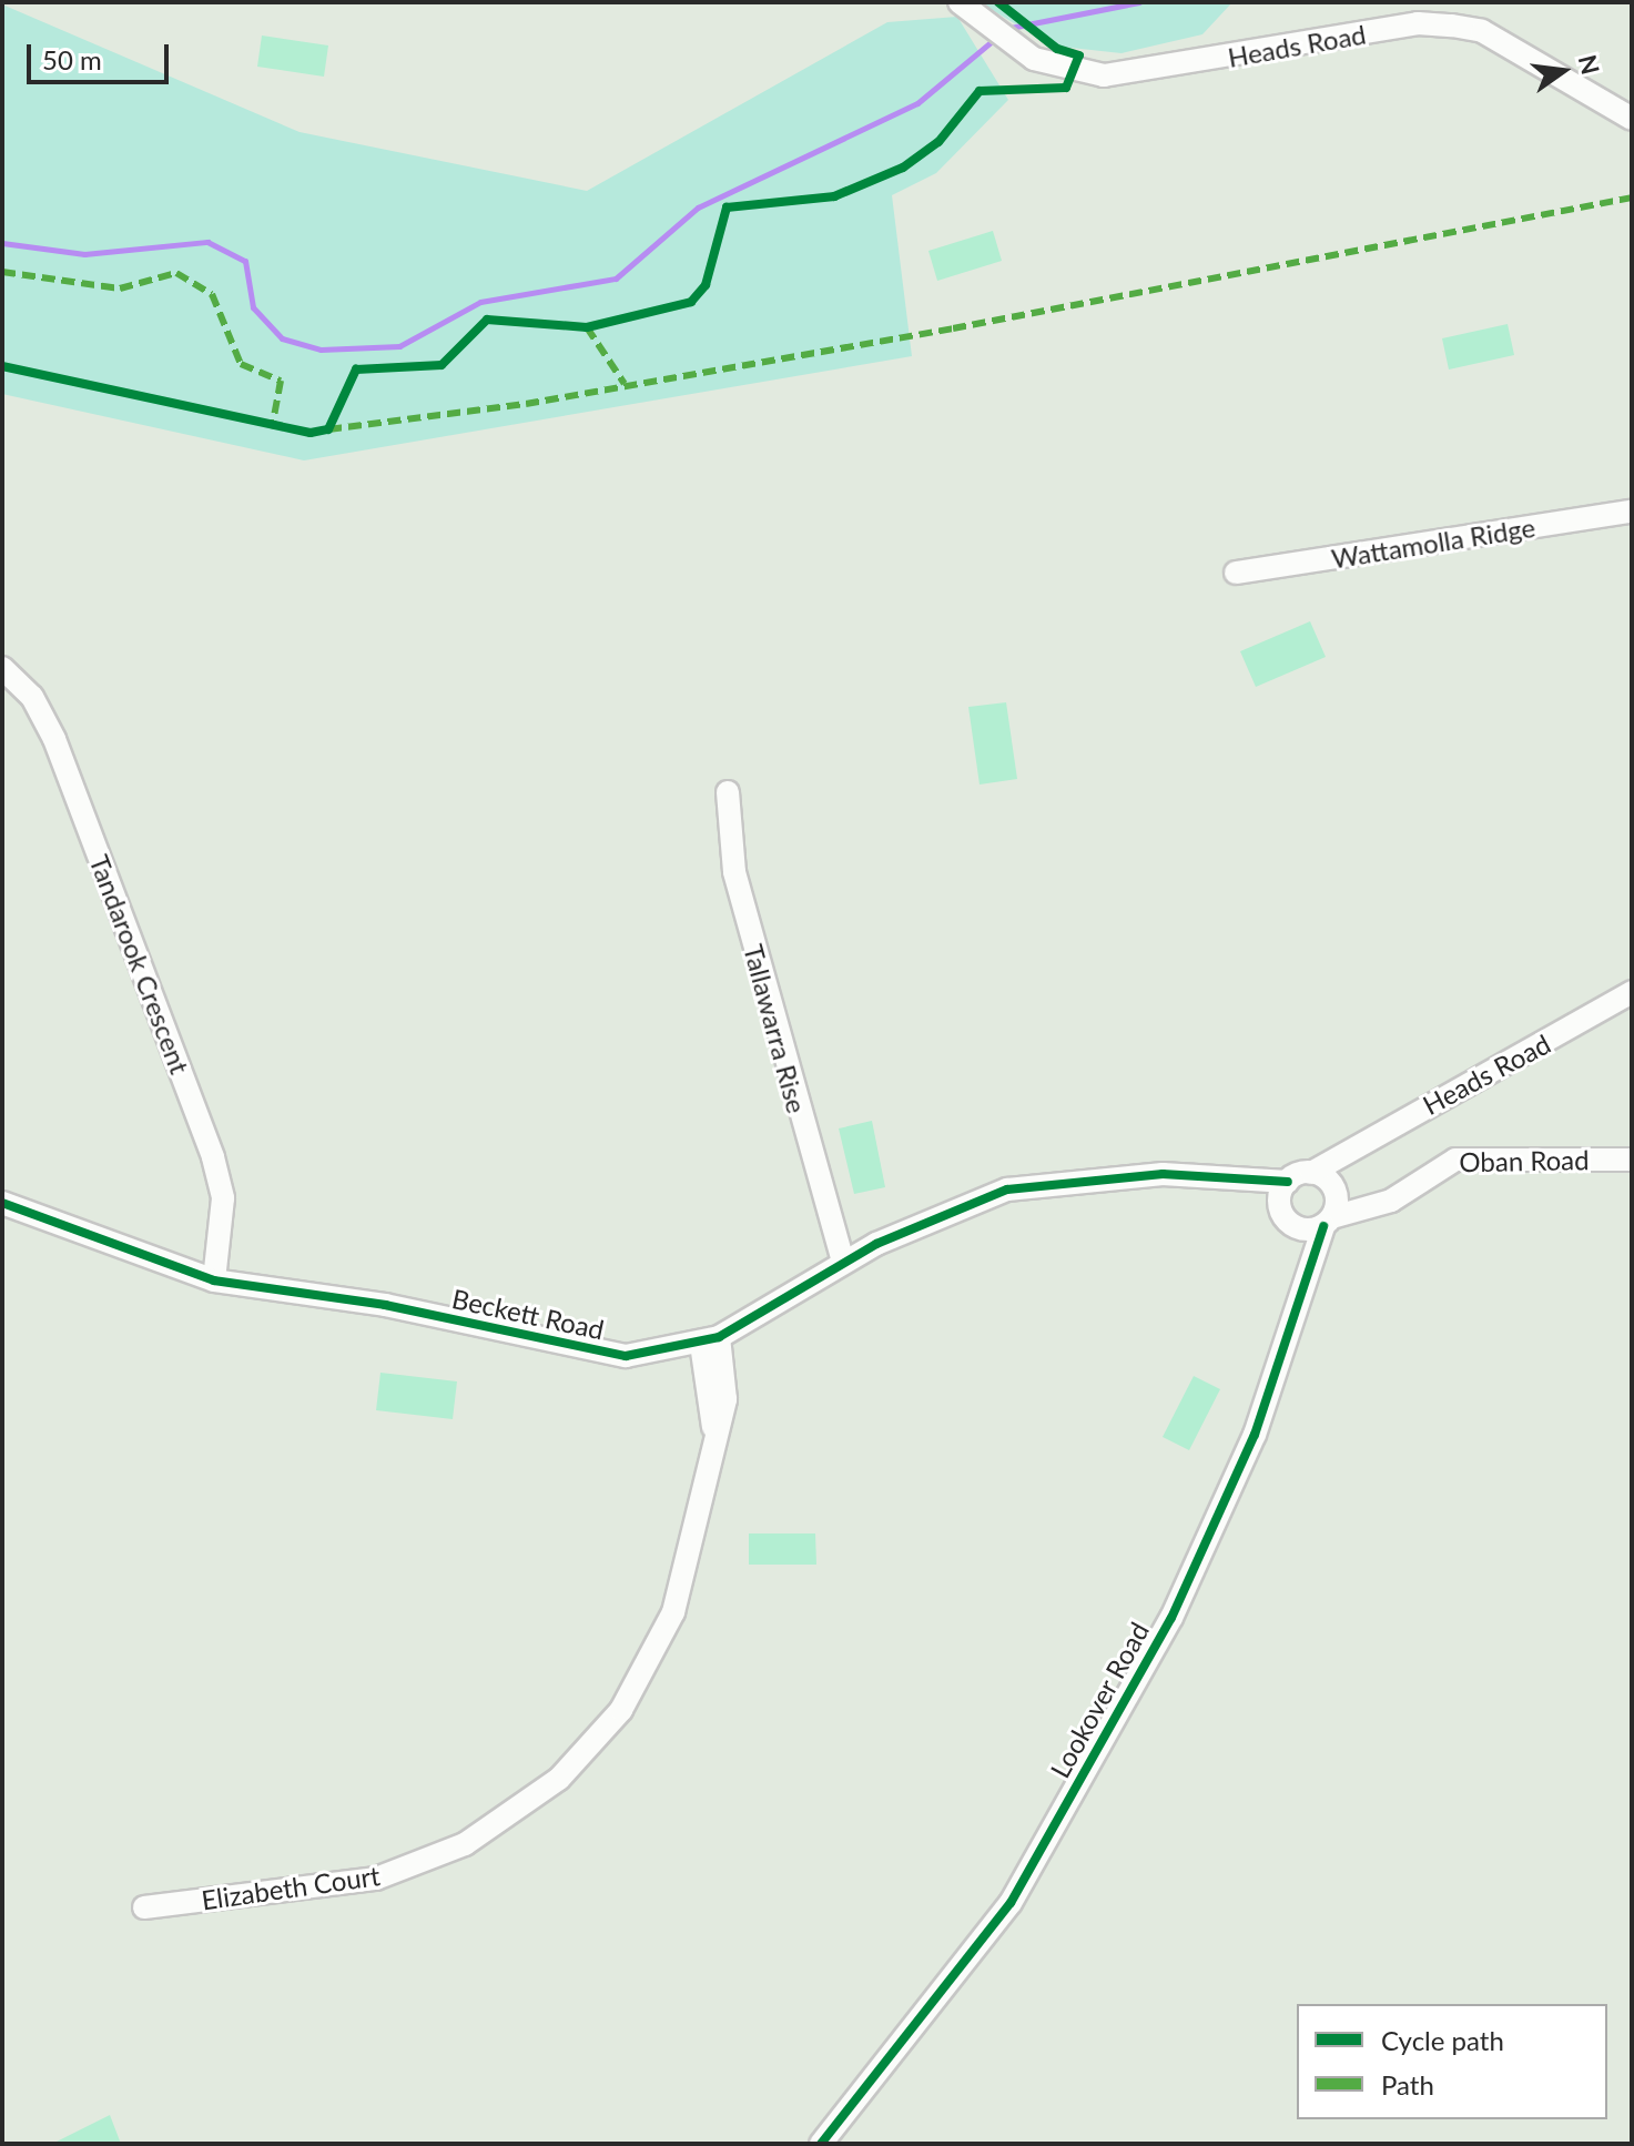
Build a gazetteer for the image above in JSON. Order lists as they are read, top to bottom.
{
  "streets": {
    "street": [
      "Heads Road",
      "Wattamolla Ridge",
      "Tandarook Crescent",
      "Tallawarra Rise",
      "Oban Road",
      "Beckett Road",
      "Lookover Road",
      "Elizabeth Court"
    ]
  },
  "crossings": [
    ["Heads Road", "Beckett Road"],
    ["Tandarook Crescent", "Beckett Road"],
    ["Tallawarra Rise", "Beckett Road"],
    ["Oban Road", "Lookover Road"],
    ["Beckett Road", "Elizabeth Court"]
  ],
  "legend": ["Cycle path", "Path"],
  "scale_bar": "50 m",
  "north": "right"
}
